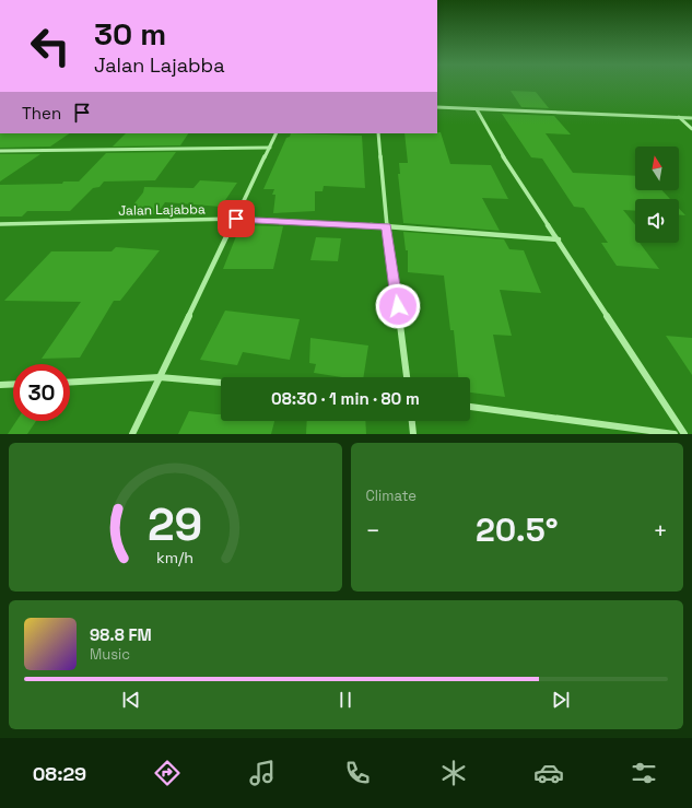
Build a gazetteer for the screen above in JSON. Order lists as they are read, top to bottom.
{
  "streets": {
    "street": ["Jalan Lajabba"]
  },
  "north": "top",
  "page": {
    "turn": ["30 m", "Jalan Lajabba"],
    "then": "Then",
    "limit": "30",
    "trip": "08:30 · 1 min · 80 m",
    "tile": "Climate",
    "heat": ["−", "20.5°", "+"],
    "song": ["98.8 FM", "Music"],
    "tabs": "08:29",
    "gauge": ["29", "km/h"]
  }
}
